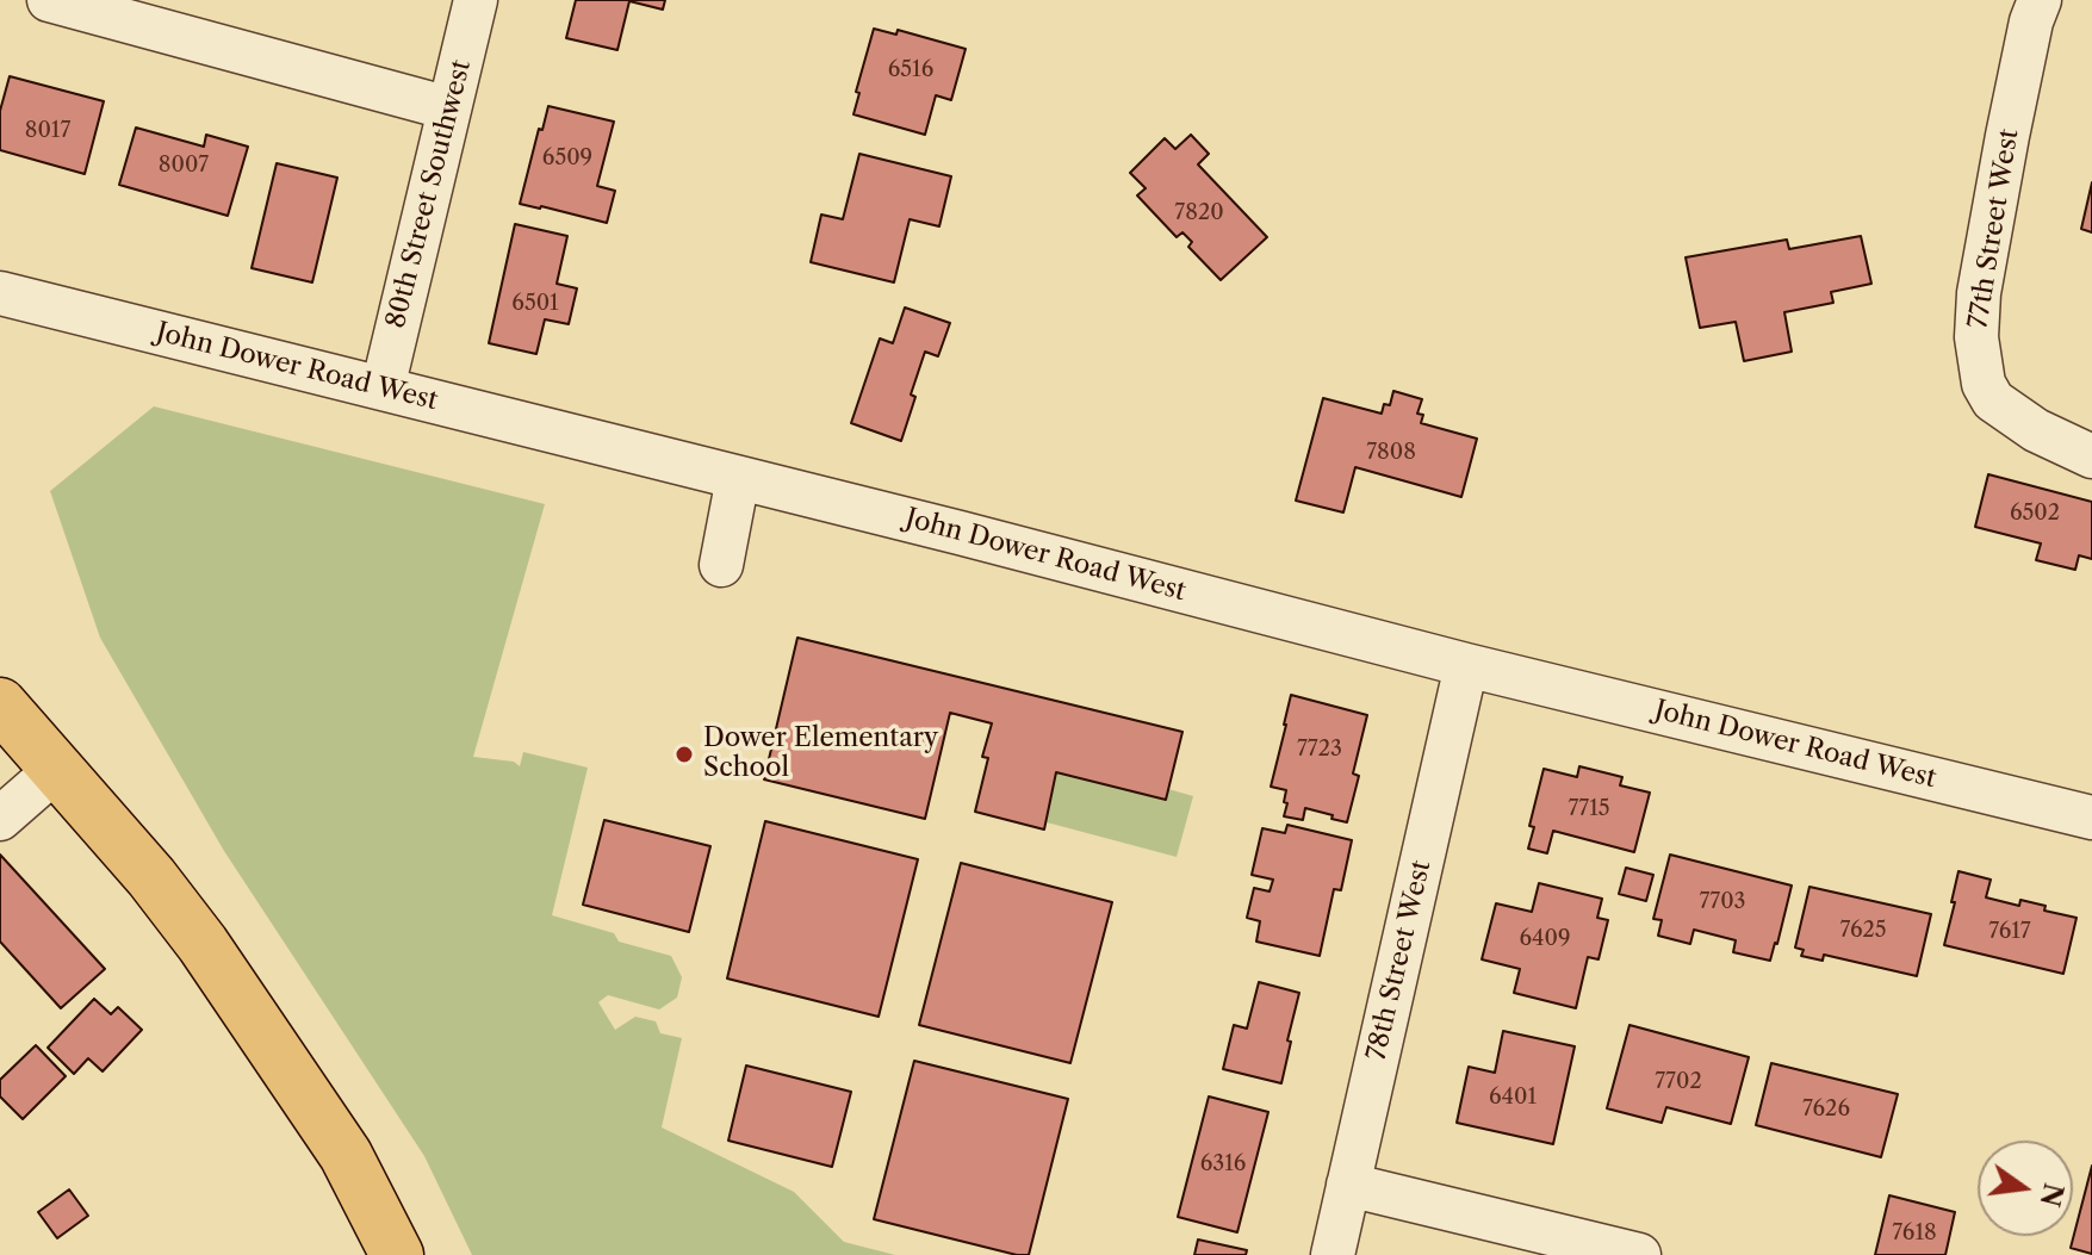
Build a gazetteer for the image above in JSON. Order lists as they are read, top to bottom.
{
  "streets": {
    "street": [
      "80th Street Southwest",
      "77th Street West",
      "John Dower Road West",
      "78th Street West"
    ]
  },
  "crossings": [
    ["80th Street Southwest", "John Dower Road West"],
    ["John Dower Road West", "78th Street West"]
  ],
  "places": ["Dower Elementary School"],
  "house_numbers": [
    "6516",
    "8017",
    "6509",
    "8007",
    "7820",
    "6501",
    "7808",
    "6502",
    "7723",
    "7715",
    "7703",
    "7625",
    "7617",
    "6409",
    "7702",
    "6401",
    "7626",
    "6316",
    "7618"
  ],
  "north": "right"
}
